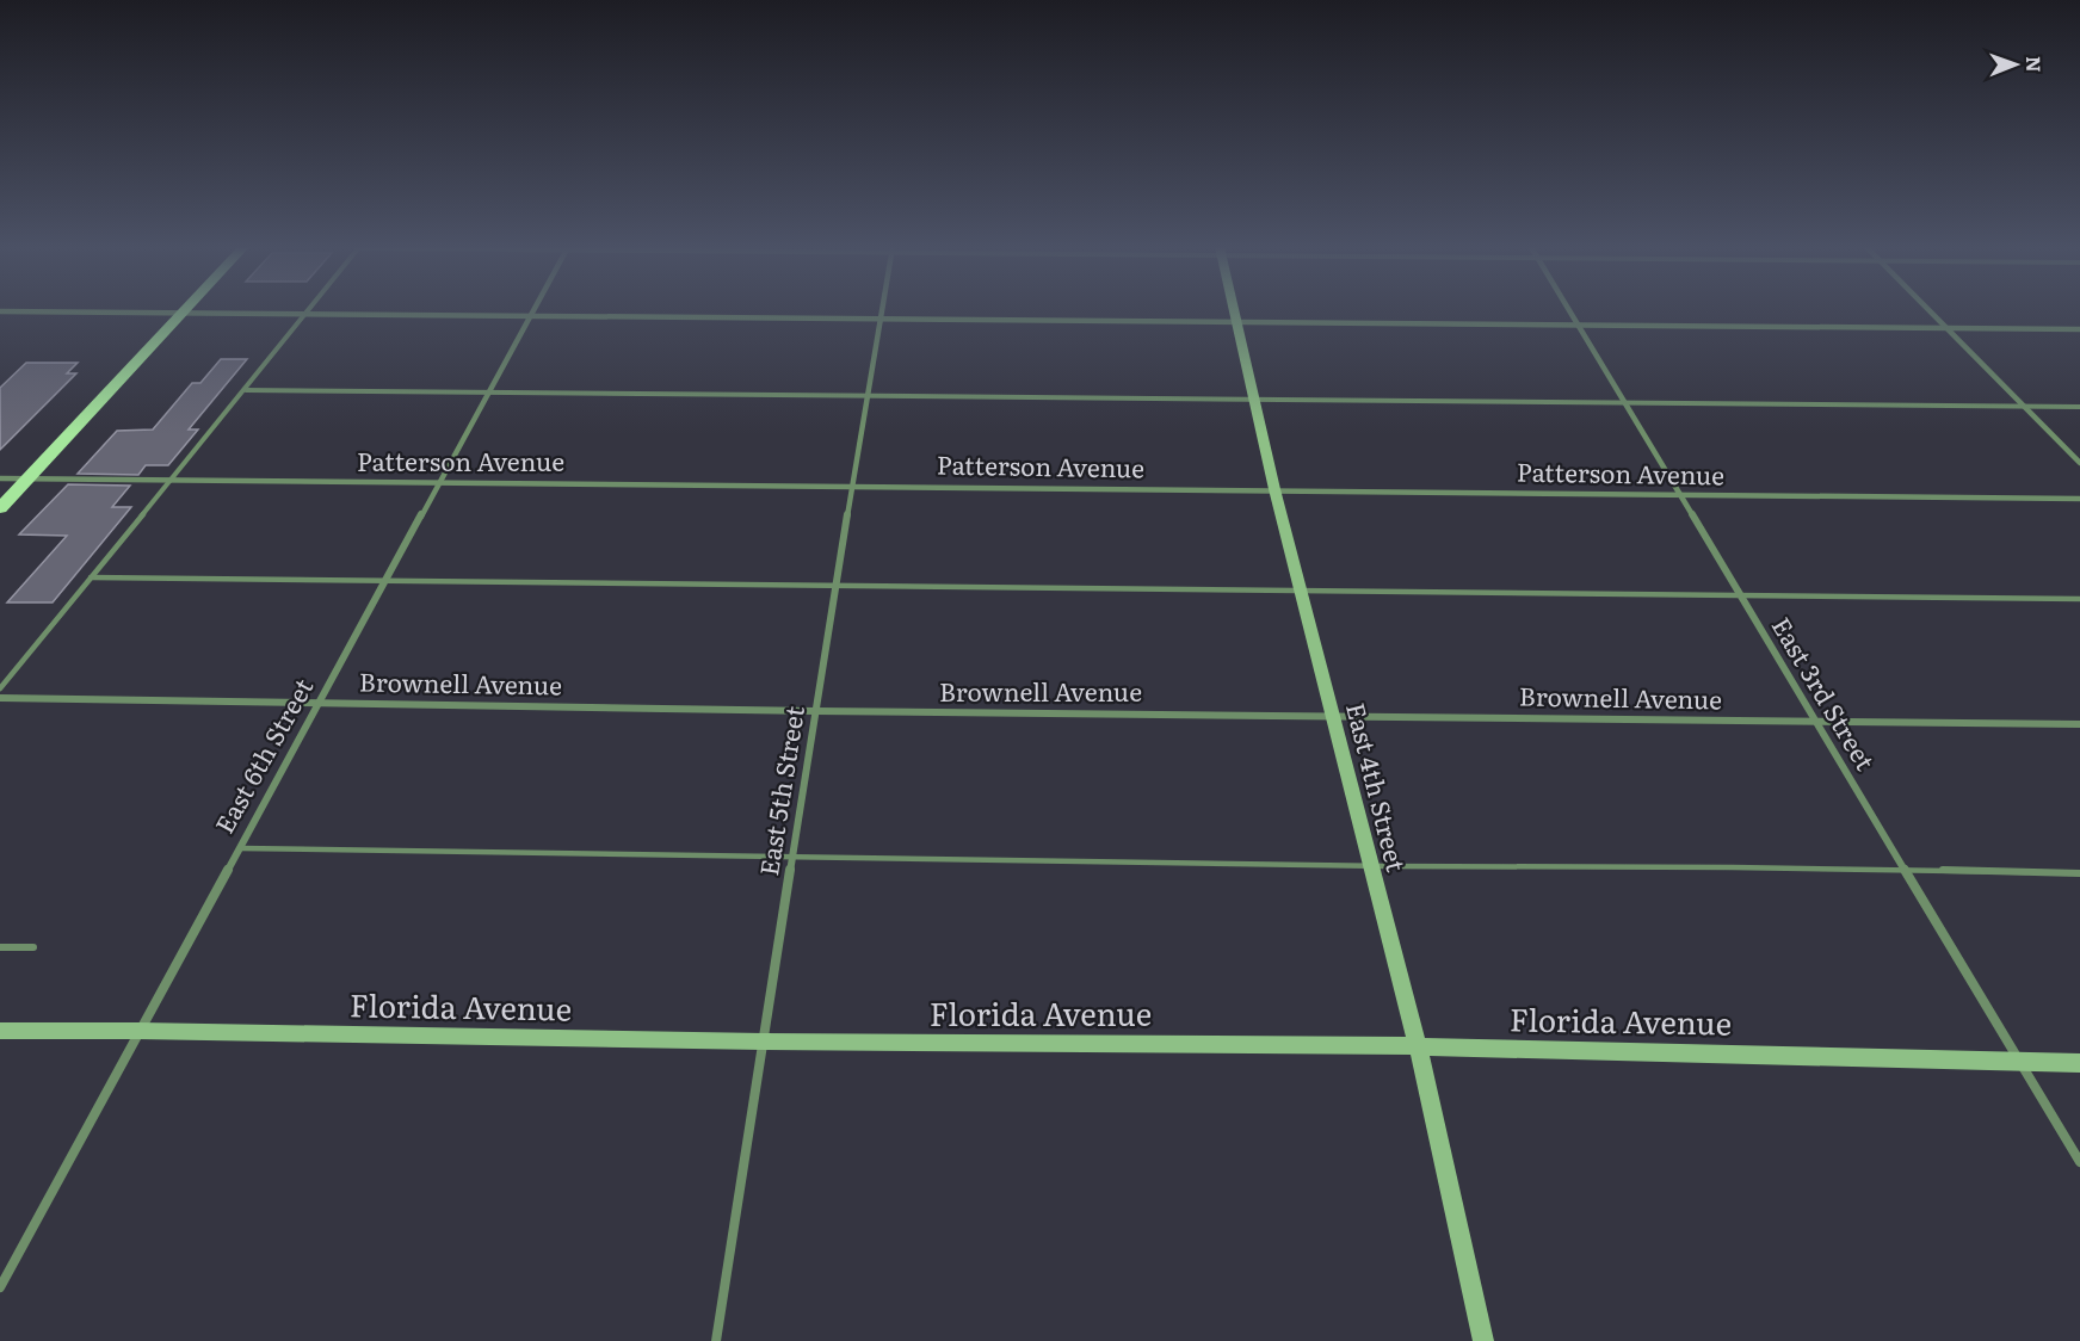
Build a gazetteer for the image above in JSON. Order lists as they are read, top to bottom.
{
  "streets": {
    "street": [
      "Patterson Avenue",
      "Brownell Avenue",
      "East 3rd Street",
      "East 6th Street",
      "East 4th Street",
      "East 5th Street",
      "Florida Avenue"
    ]
  },
  "crossings": [
    ["Patterson Avenue", "East 3rd Street"],
    ["Patterson Avenue", "East 6th Street"],
    ["Patterson Avenue", "East 4th Street"],
    ["Patterson Avenue", "East 5th Street"],
    ["Brownell Avenue", "East 3rd Street"],
    ["Brownell Avenue", "East 6th Street"],
    ["Brownell Avenue", "East 4th Street"],
    ["Brownell Avenue", "East 5th Street"],
    ["East 3rd Street", "Florida Avenue"],
    ["East 6th Street", "Florida Avenue"],
    ["East 4th Street", "Florida Avenue"],
    ["East 5th Street", "Florida Avenue"]
  ],
  "north": "right"
}
